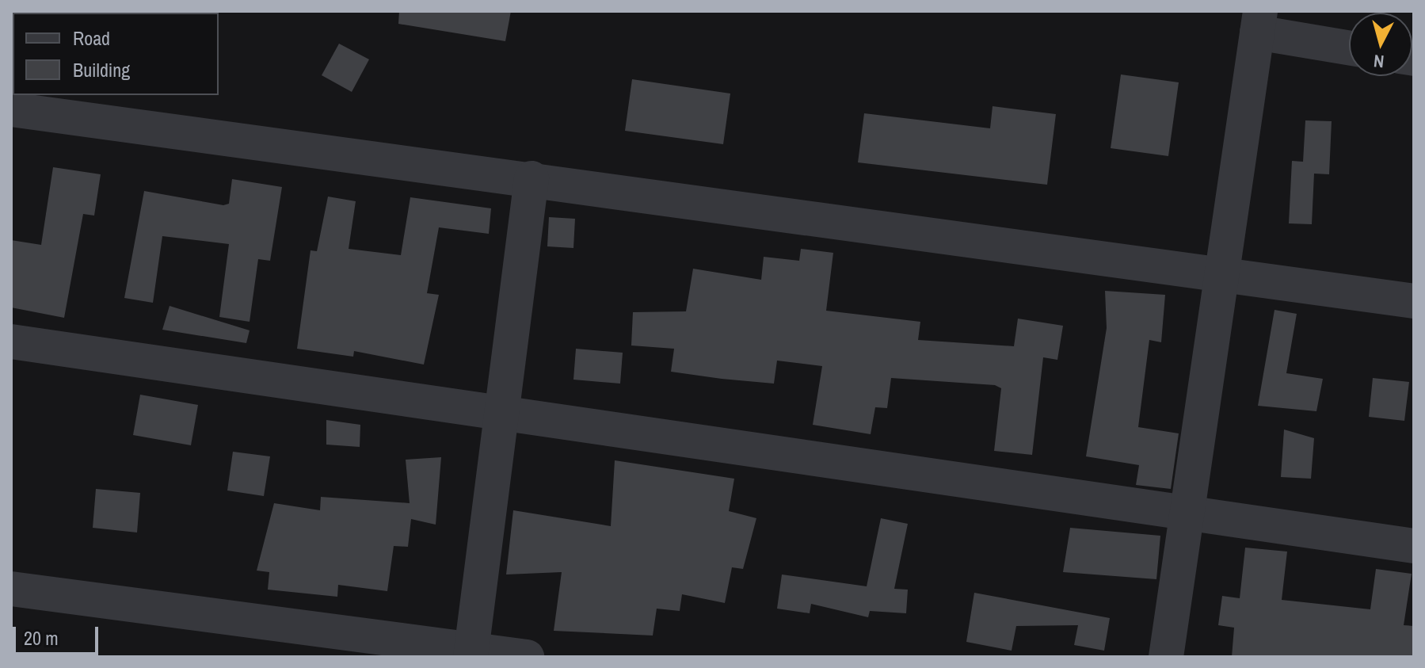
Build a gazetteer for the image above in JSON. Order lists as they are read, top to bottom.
{
  "legend": ["Road", "Building"],
  "scale_bar": "20 m",
  "north": "bottom"
}
